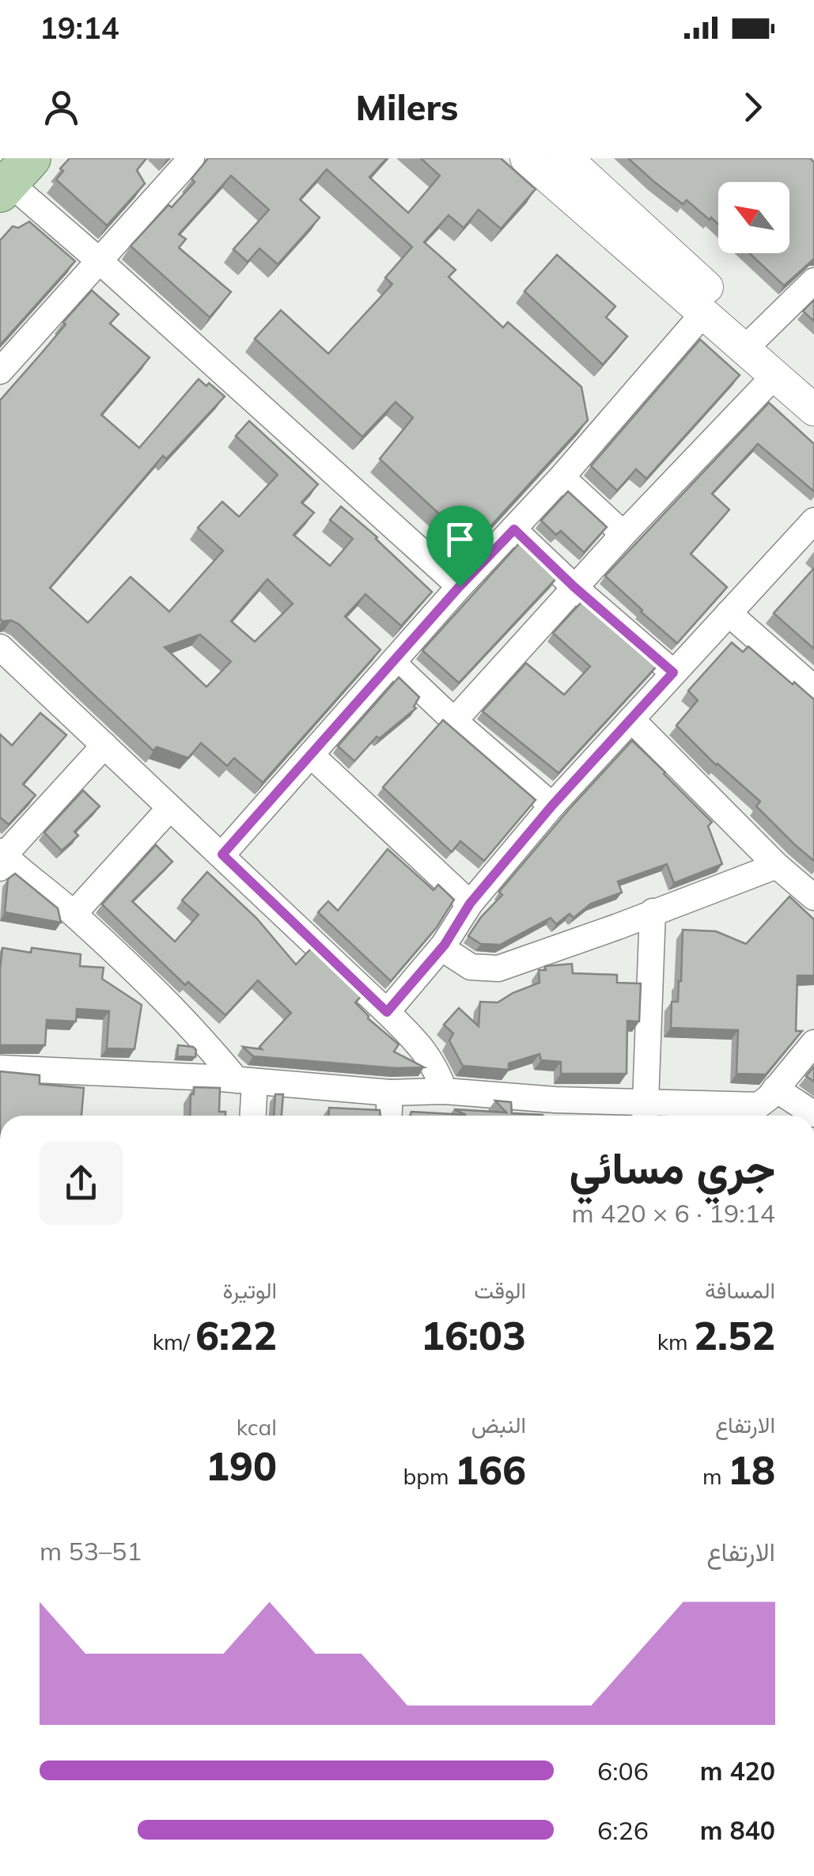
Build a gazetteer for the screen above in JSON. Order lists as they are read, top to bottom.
{
  "north": "top left",
  "page": {
    "status": "19:14",
    "header": "Milers",
    "heading": ["جري مسائي", "19:14 · 6 × 420 m"],
    "stats": [
      ["المسافة", "2.52 km"],
      ["الوقت", "16:03"],
      ["الوتيرة", "6:22 /km"],
      ["الارتفاع", "18 m"],
      ["النبض", "166 bpm"],
      ["kcal", "190"]
    ],
    "chart": ["الارتفاع", "51–53 m"],
    "list": [
      {
        "name": "420 m",
        "note": "6:06"
      },
      {
        "name": "840 m",
        "note": "6:26"
      }
    ]
  }
}
